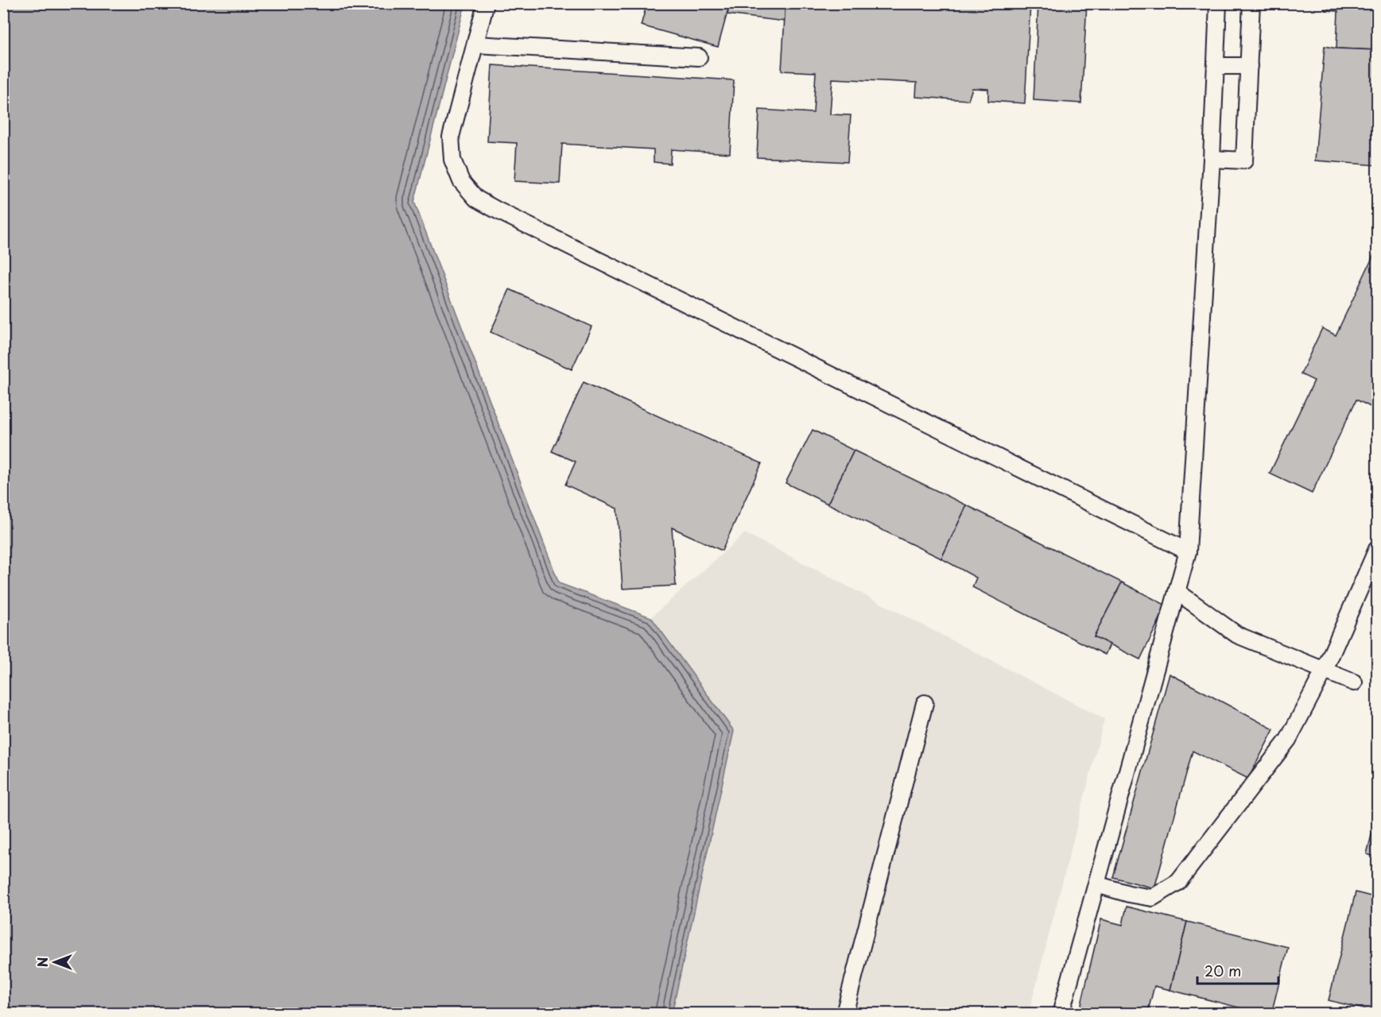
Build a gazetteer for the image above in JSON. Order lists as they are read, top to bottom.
{
  "scale_bar": "20 m",
  "north": "left"
}
